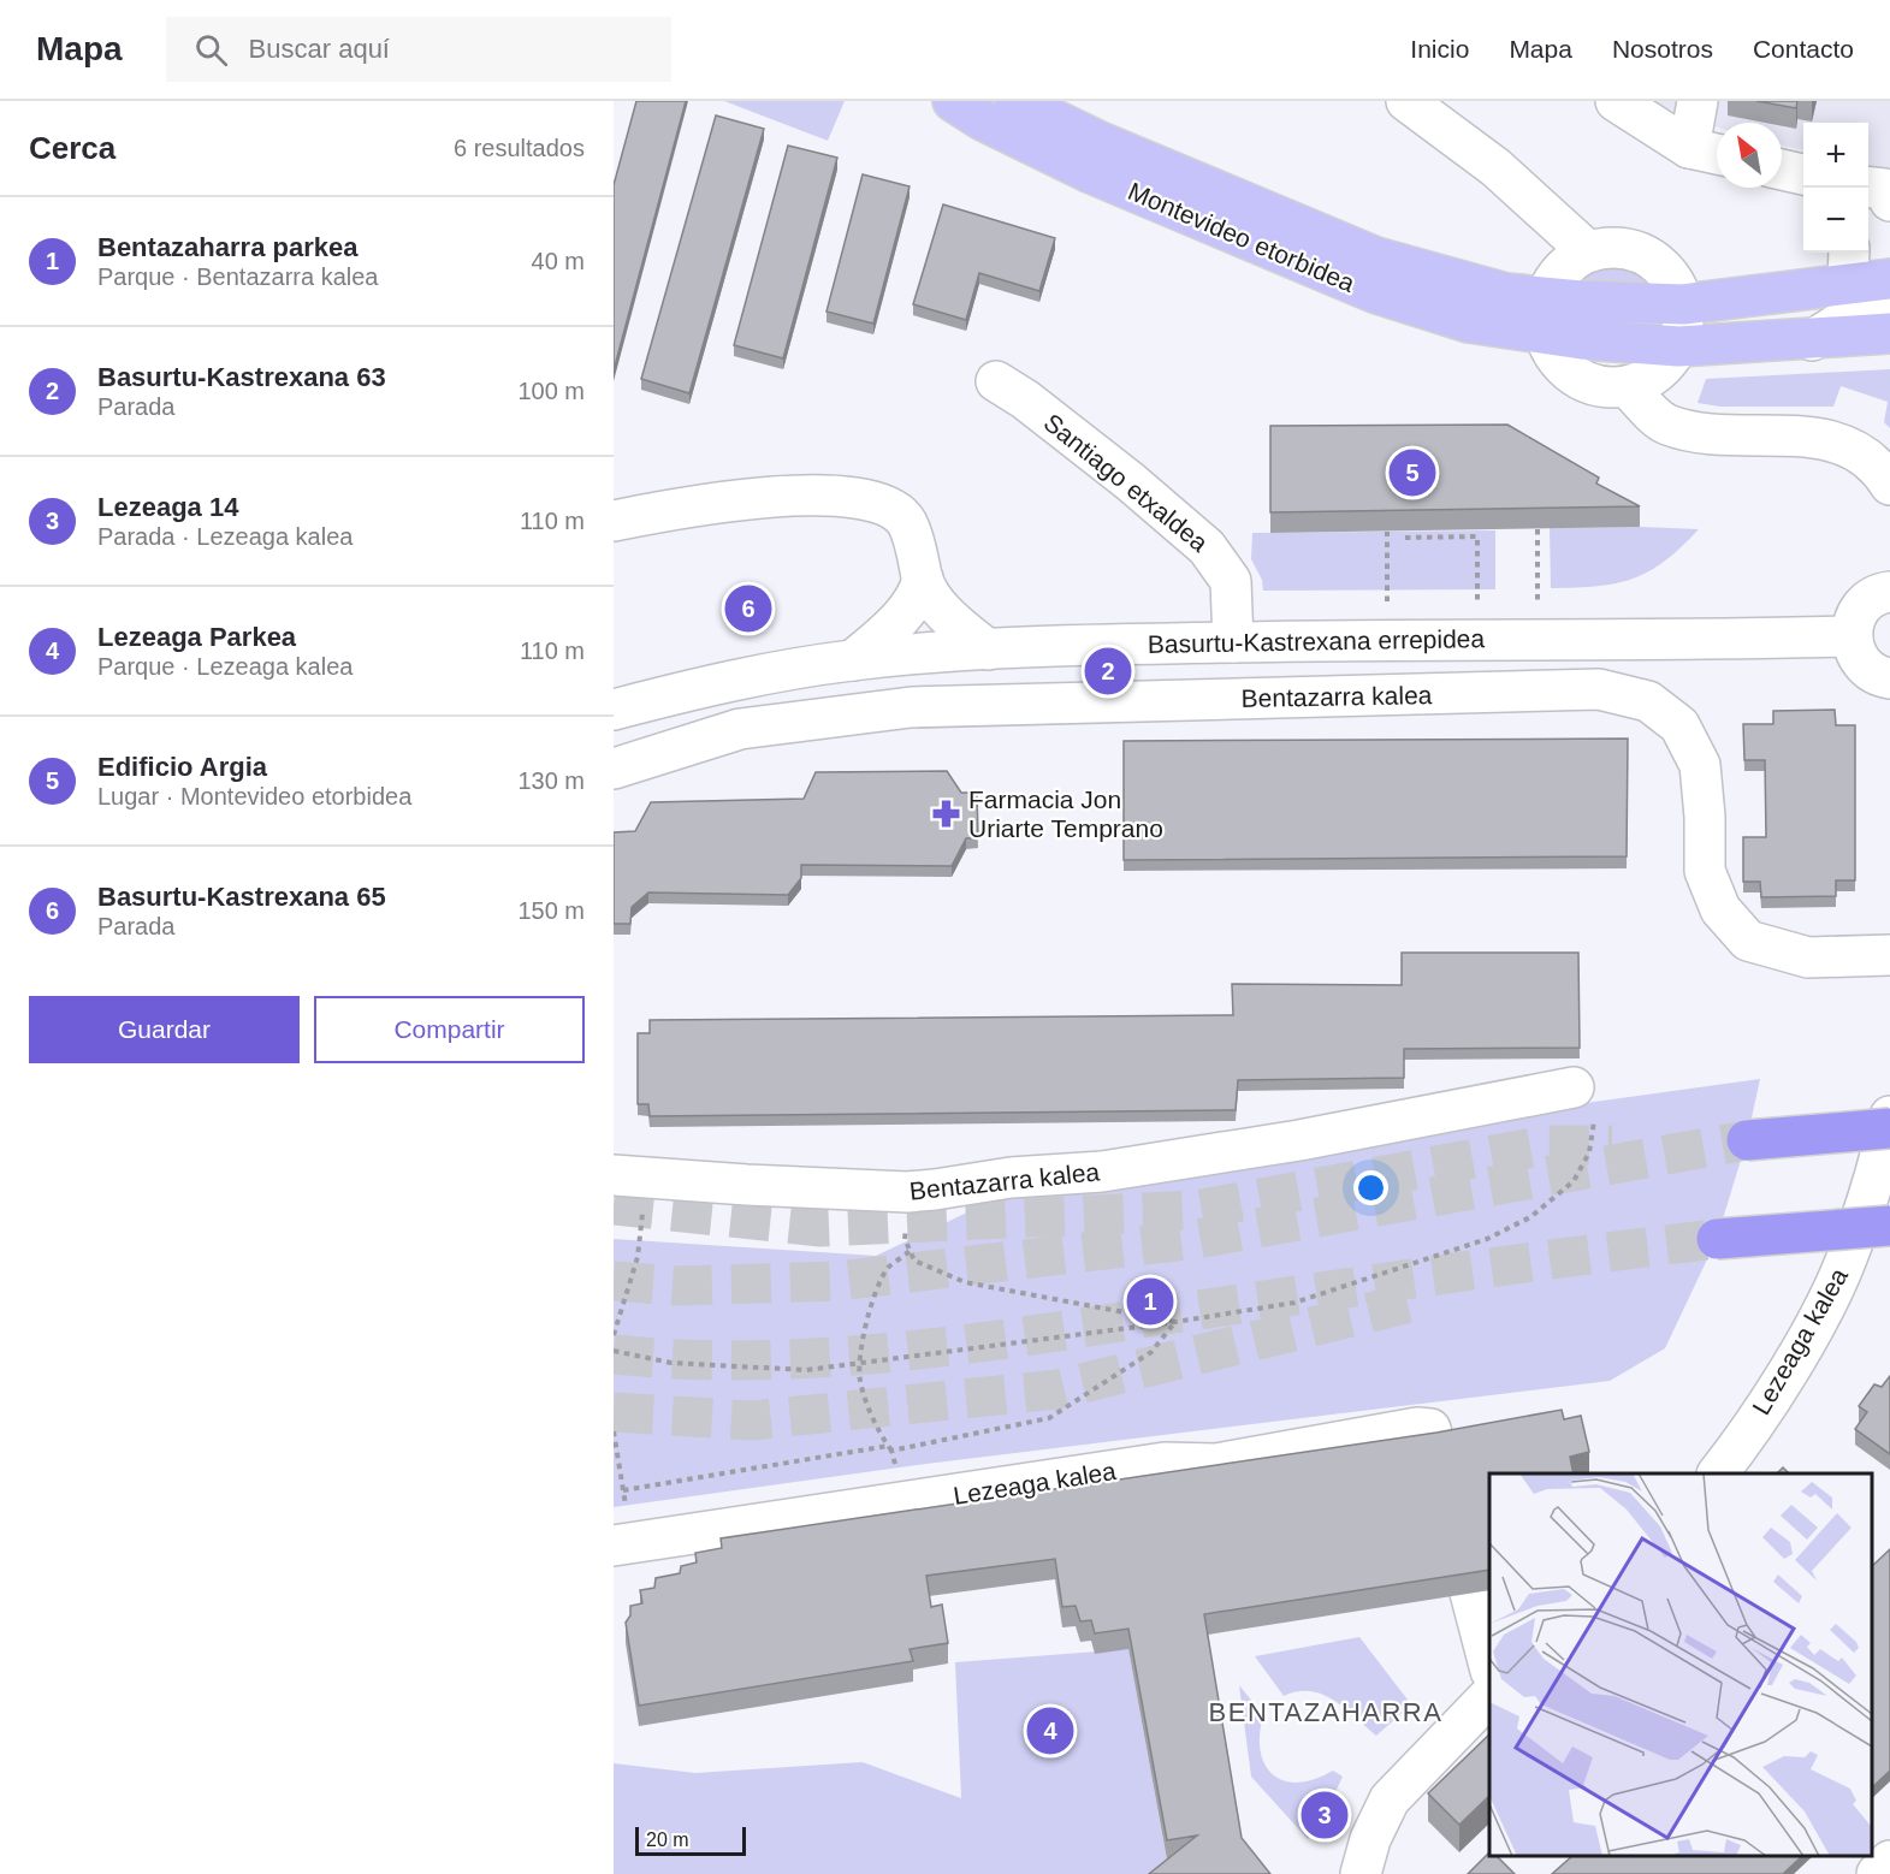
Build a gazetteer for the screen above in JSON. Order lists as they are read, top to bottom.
{
  "streets": {
    "main road": ["Montevideo etorbidea"],
    "street": [
      "Santiago etxaldea",
      "Basurtu-Kastrexana errepidea",
      "Bentazarra kalea",
      "Lezeaga kalea"
    ]
  },
  "crossings": [
    ["Santiago etxaldea", "Basurtu-Kastrexana errepidea"]
  ],
  "districts": ["BENTAZAHARRA"],
  "places": {
    "pharmacy": ["Farmacia Jon Uriarte Temprano"]
  },
  "scale_bar": "20 m",
  "north": "top left",
  "page": {
    "header": "Mapa",
    "search": "Buscar aquí",
    "nav": [
      "Inicio",
      "Mapa",
      "Nosotros",
      "Contacto"
    ],
    "heading": ["Cerca", "6 resultados"],
    "map_buttons": ["+", "−"],
    "list": [
      {
        "mark": "1",
        "name": "Bentazaharra parkea",
        "note": "Parque · Bentazarra kalea",
        "value": "40 m"
      },
      {
        "mark": "2",
        "name": "Basurtu-Kastrexana 63",
        "note": "Parada",
        "value": "100 m"
      },
      {
        "mark": "3",
        "name": "Lezeaga 14",
        "note": "Parada · Lezeaga kalea",
        "value": "110 m"
      },
      {
        "mark": "4",
        "name": "Lezeaga Parkea",
        "note": "Parque · Lezeaga kalea",
        "value": "110 m"
      },
      {
        "mark": "5",
        "name": "Edificio Argia",
        "note": "Lugar · Montevideo etorbidea",
        "value": "130 m"
      },
      {
        "mark": "6",
        "name": "Basurtu-Kastrexana 65",
        "note": "Parada",
        "value": "150 m"
      }
    ],
    "pins": [
      "5",
      "6",
      "2",
      "1",
      "4",
      "3"
    ],
    "buttons": ["Guardar", "Compartir"],
    "scale": "20 m"
  }
}
